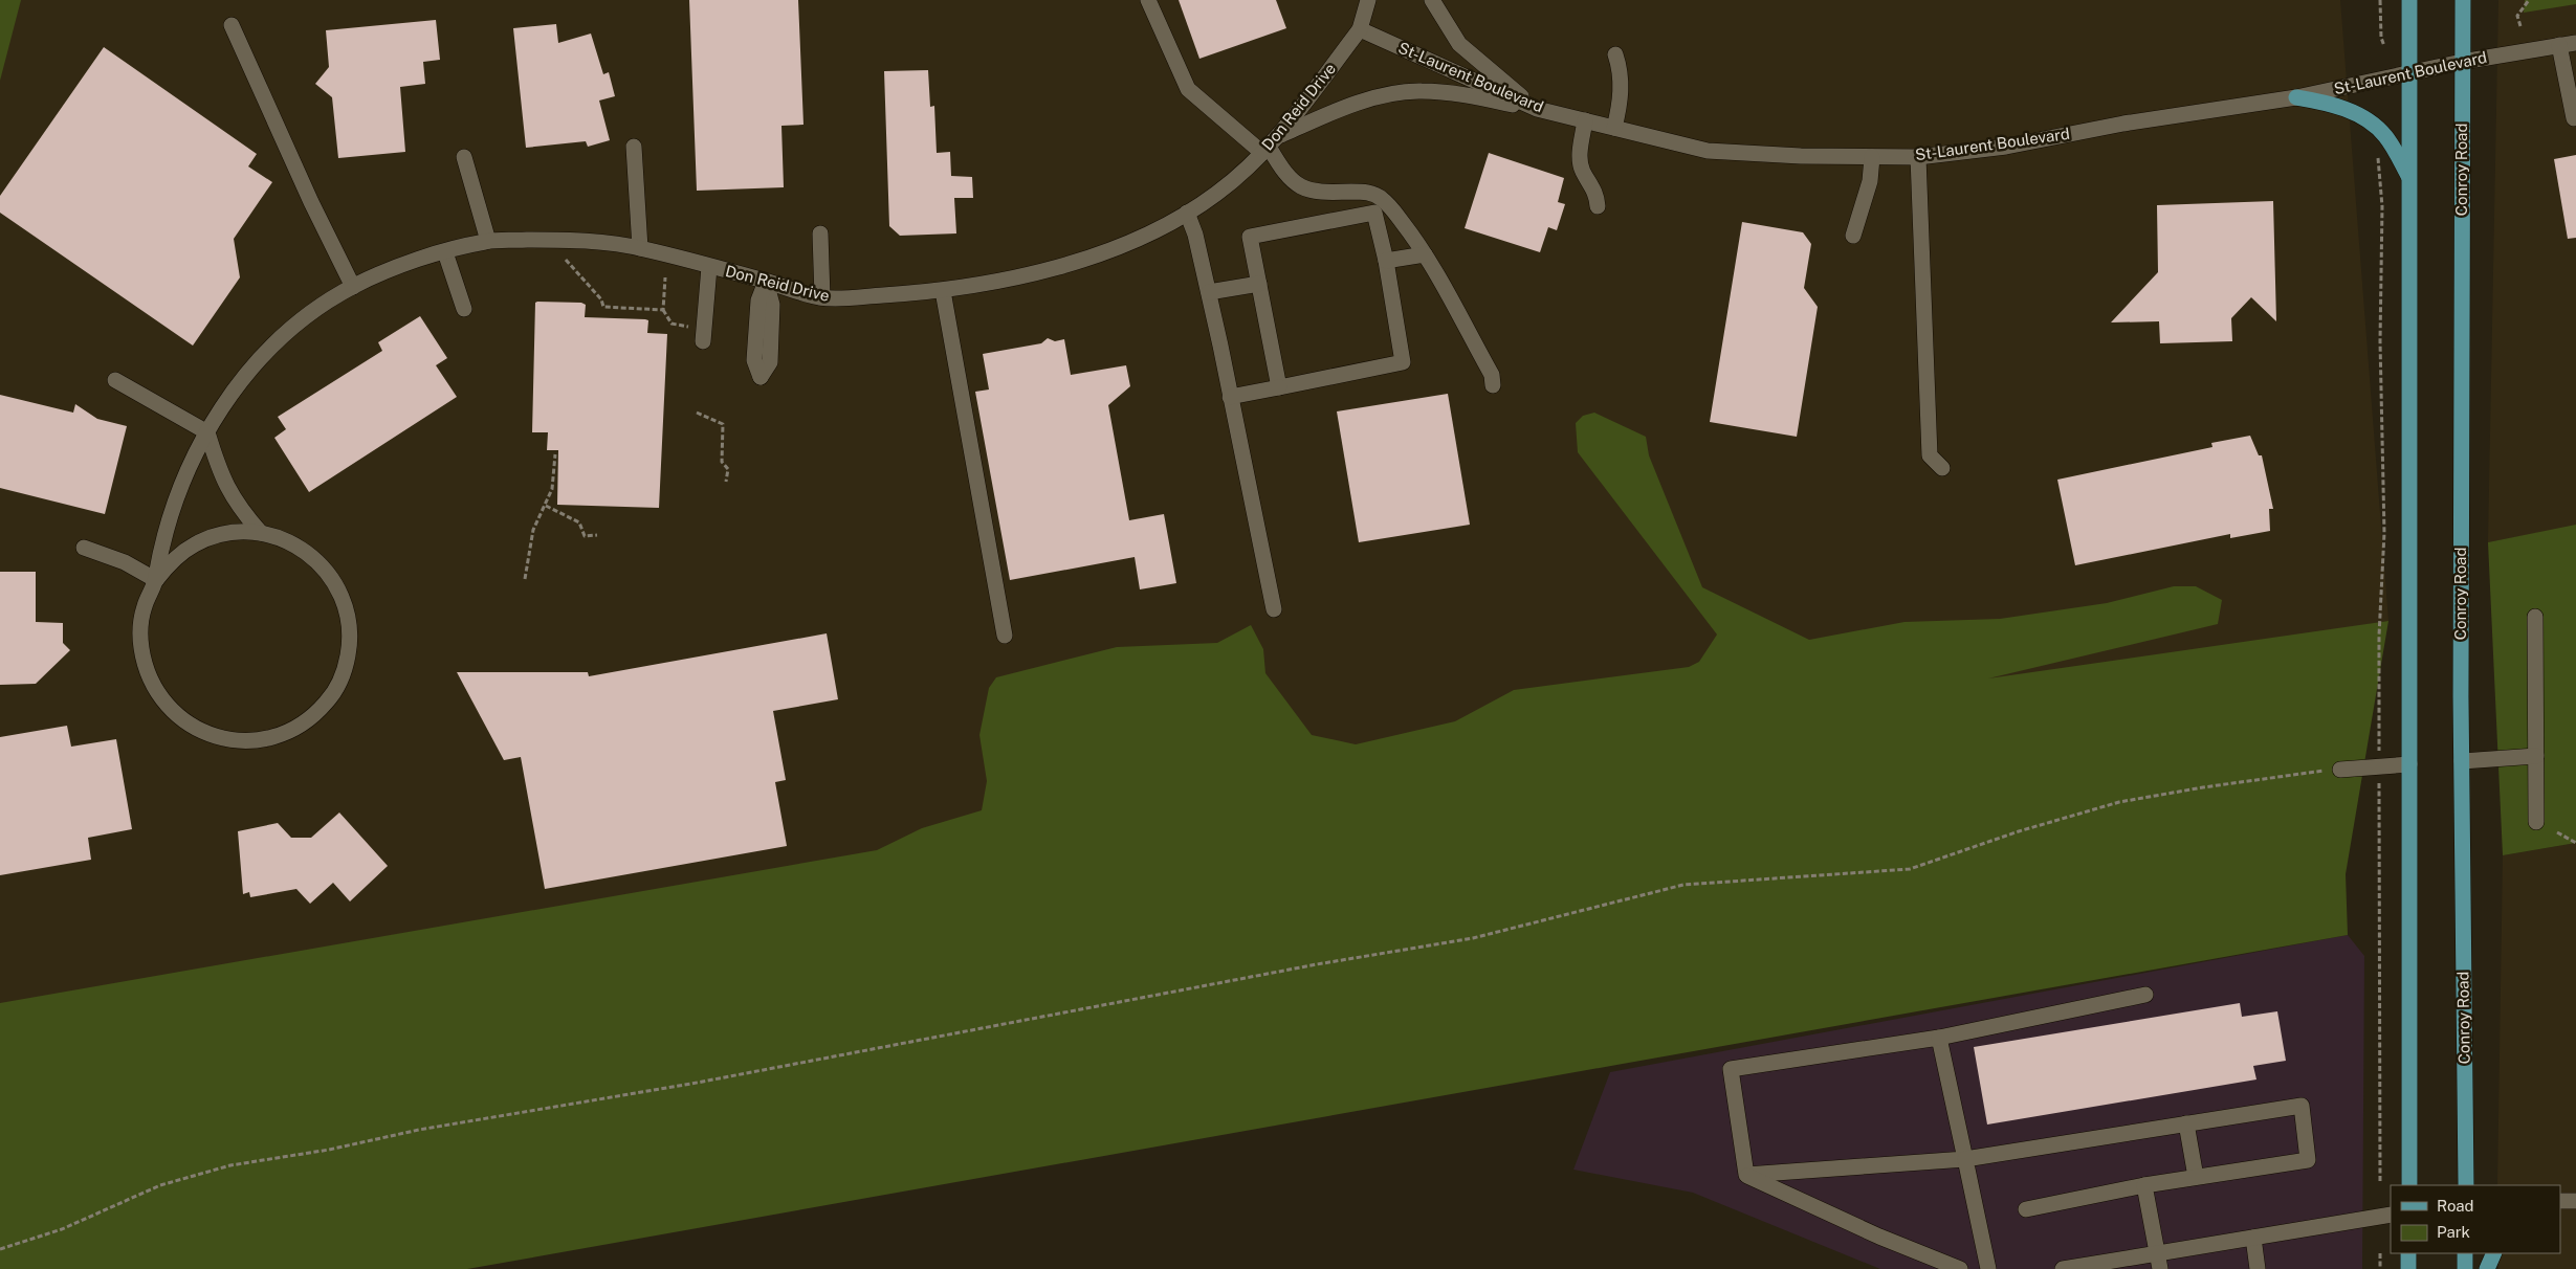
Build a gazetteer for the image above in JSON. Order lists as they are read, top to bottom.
{
  "streets": {
    "main road": ["Conroy Road"],
    "street": ["St-Laurent Boulevard", "Don Reid Drive"]
  },
  "crossings": [
    ["St-Laurent Boulevard", "Don Reid Drive"],
    ["St-Laurent Boulevard", "Conroy Road"]
  ],
  "legend": ["Road", "Park"]
}
